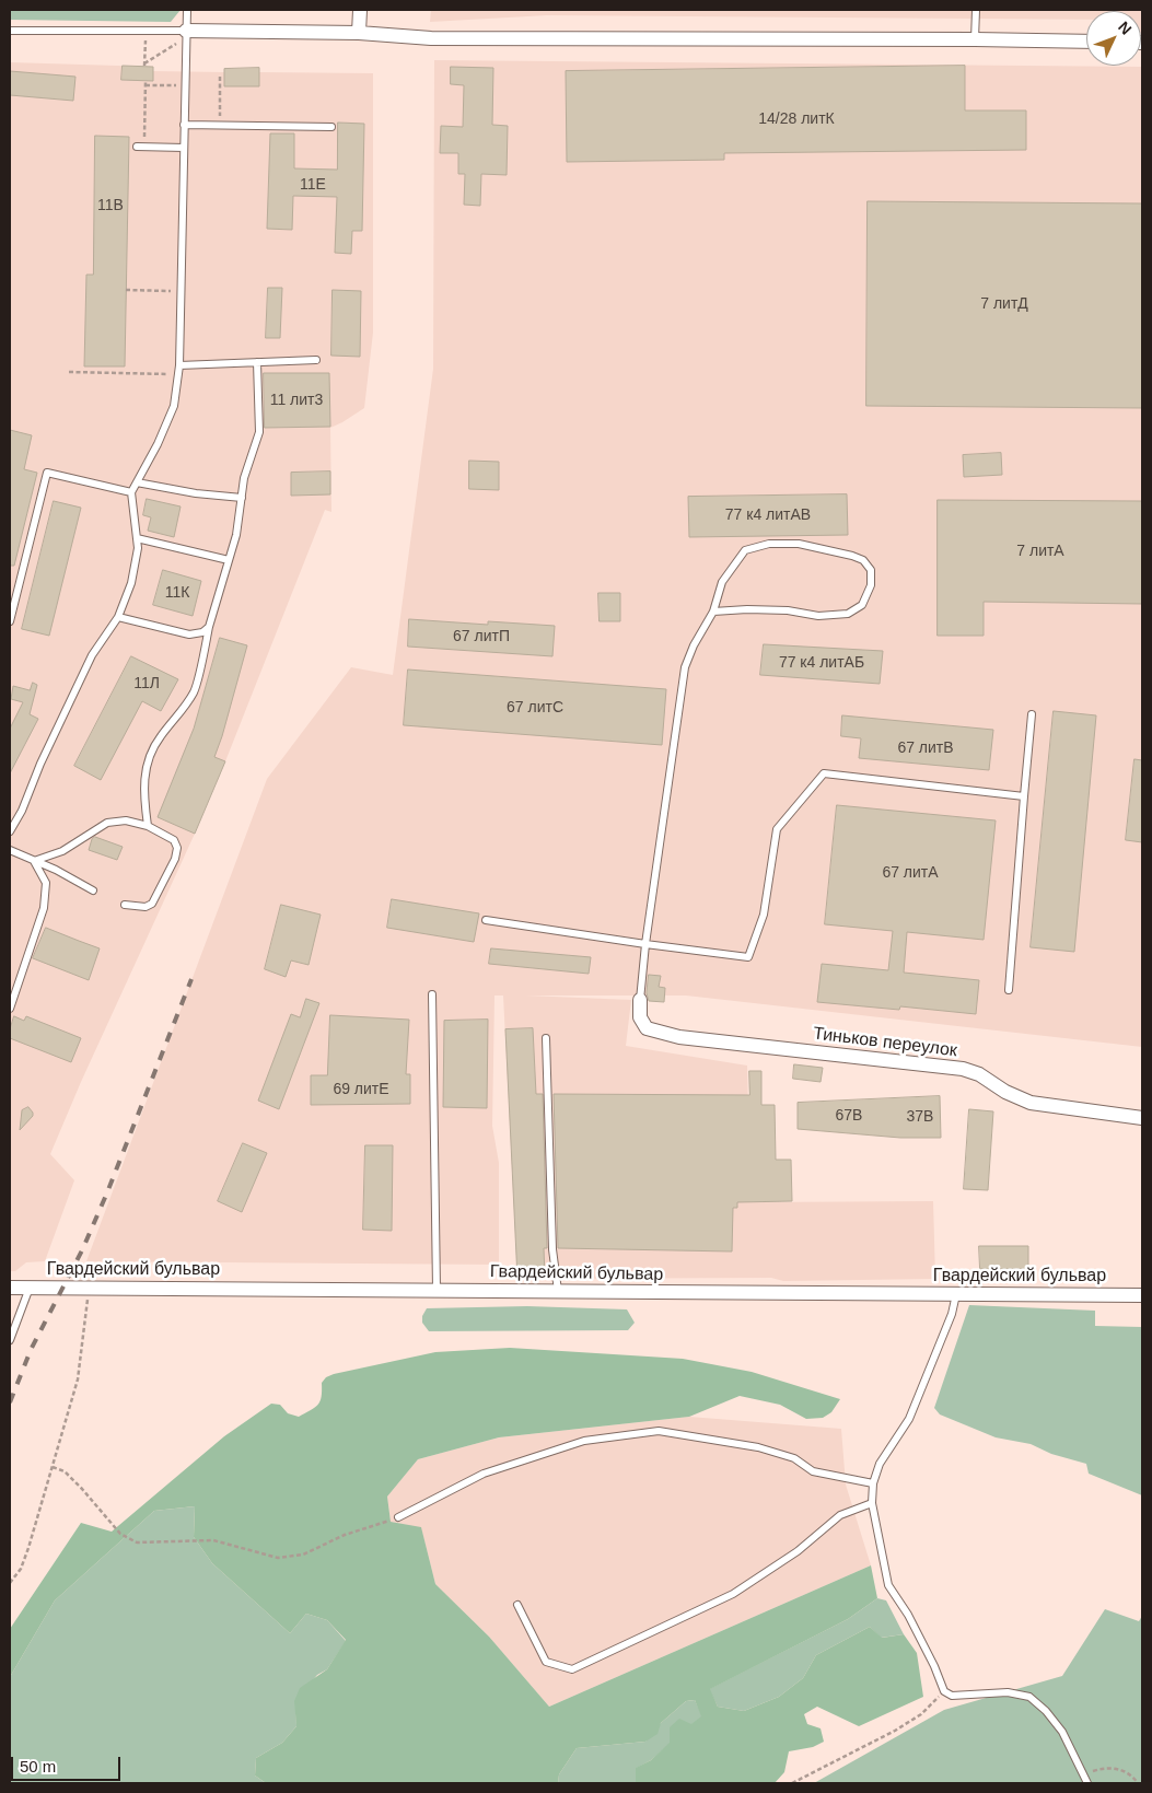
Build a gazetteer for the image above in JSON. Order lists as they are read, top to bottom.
{
  "streets": {
    "street": ["Тиньков переулок", "Гвардейский бульвар"]
  },
  "house_numbers": [
    "14/28 литК",
    "11Е",
    "11В",
    "7 литД",
    "11 лит3",
    "77 к4 литАВ",
    "7 литА",
    "11К",
    "67 литП",
    "77 к4 литАБ",
    "11Л",
    "67 литС",
    "67 литВ",
    "67 литА",
    "69 литЕ",
    "67В",
    "37В"
  ],
  "scale_bar": "50 m",
  "north": "top right"
}
